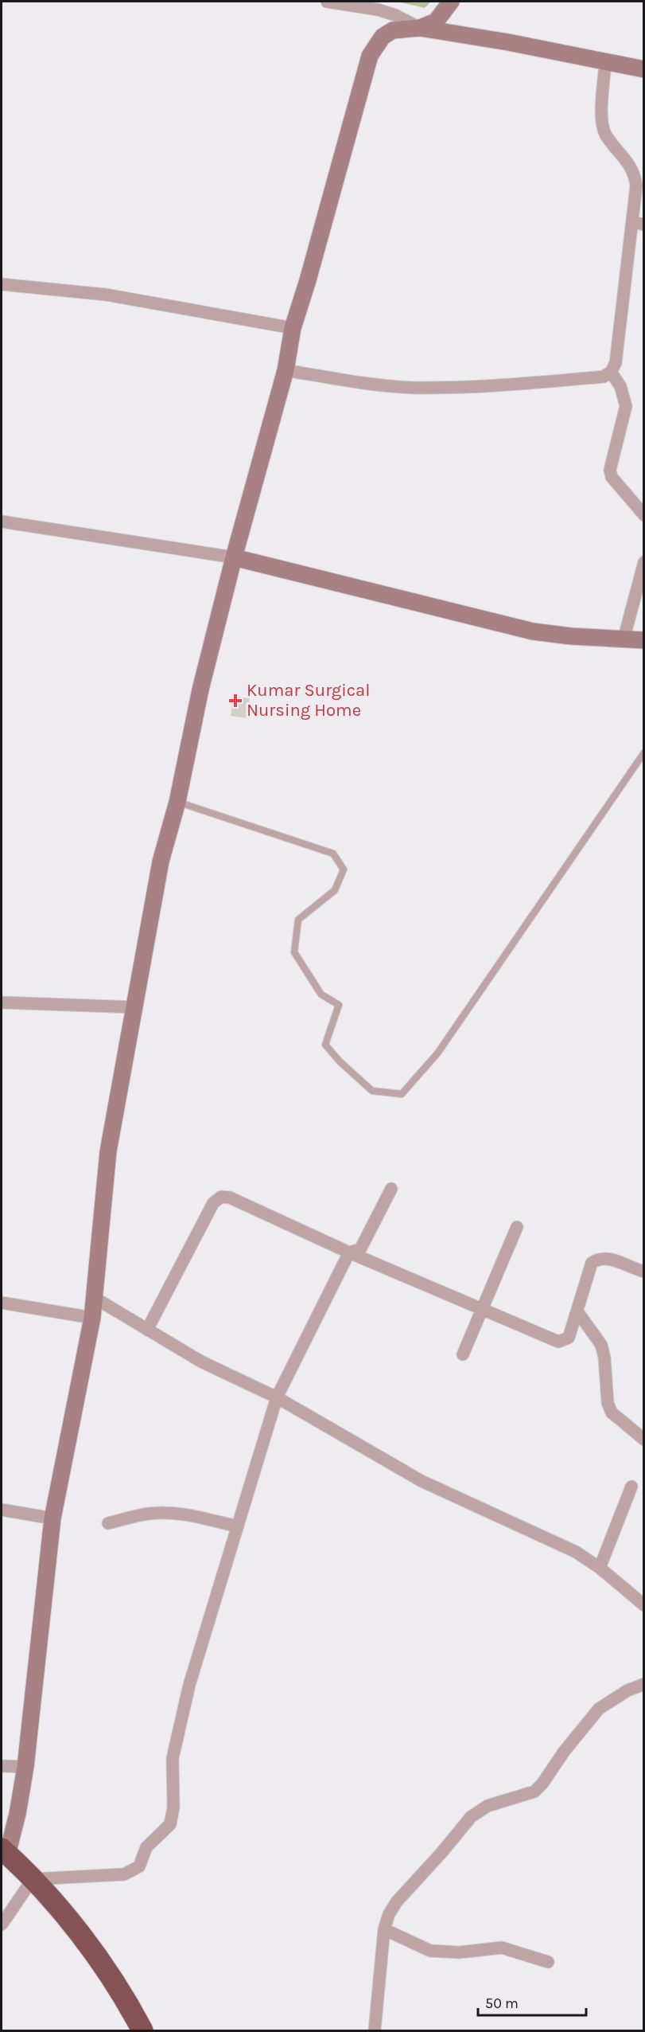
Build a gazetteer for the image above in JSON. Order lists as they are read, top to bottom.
{
  "places": {
    "health": ["Kumar Surgical Nursing Home"]
  },
  "scale_bar": "50 m"
}
